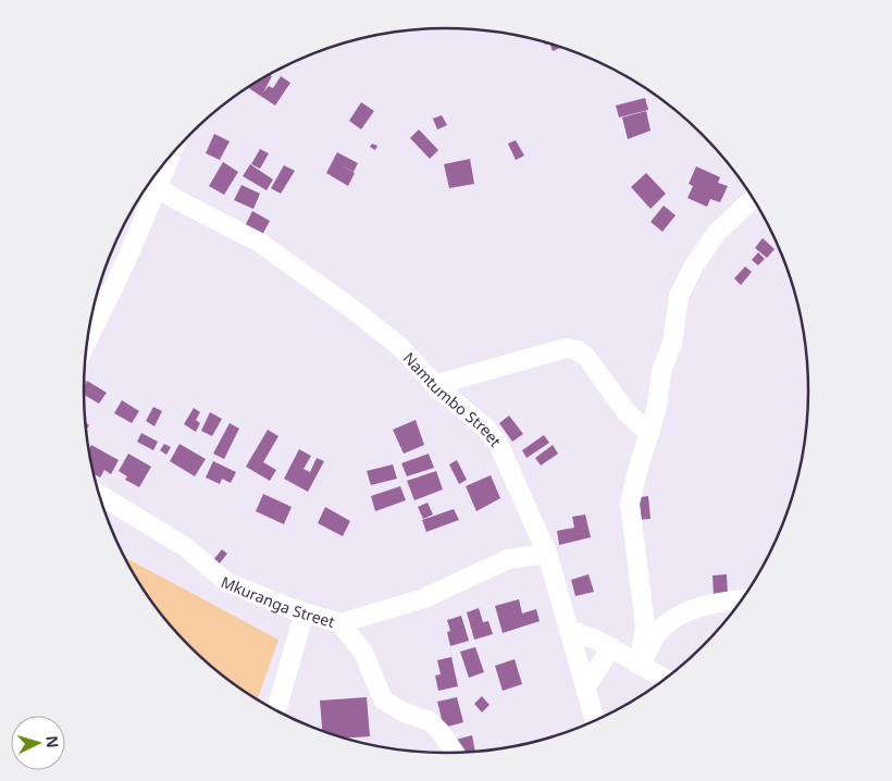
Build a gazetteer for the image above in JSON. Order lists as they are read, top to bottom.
{
  "streets": {
    "street": ["Namtumbo Street", "Mkuranga Street"]
  },
  "crossings": [
    ["Namtumbo Street", "Mkuranga Street"]
  ],
  "north": "right"
}
